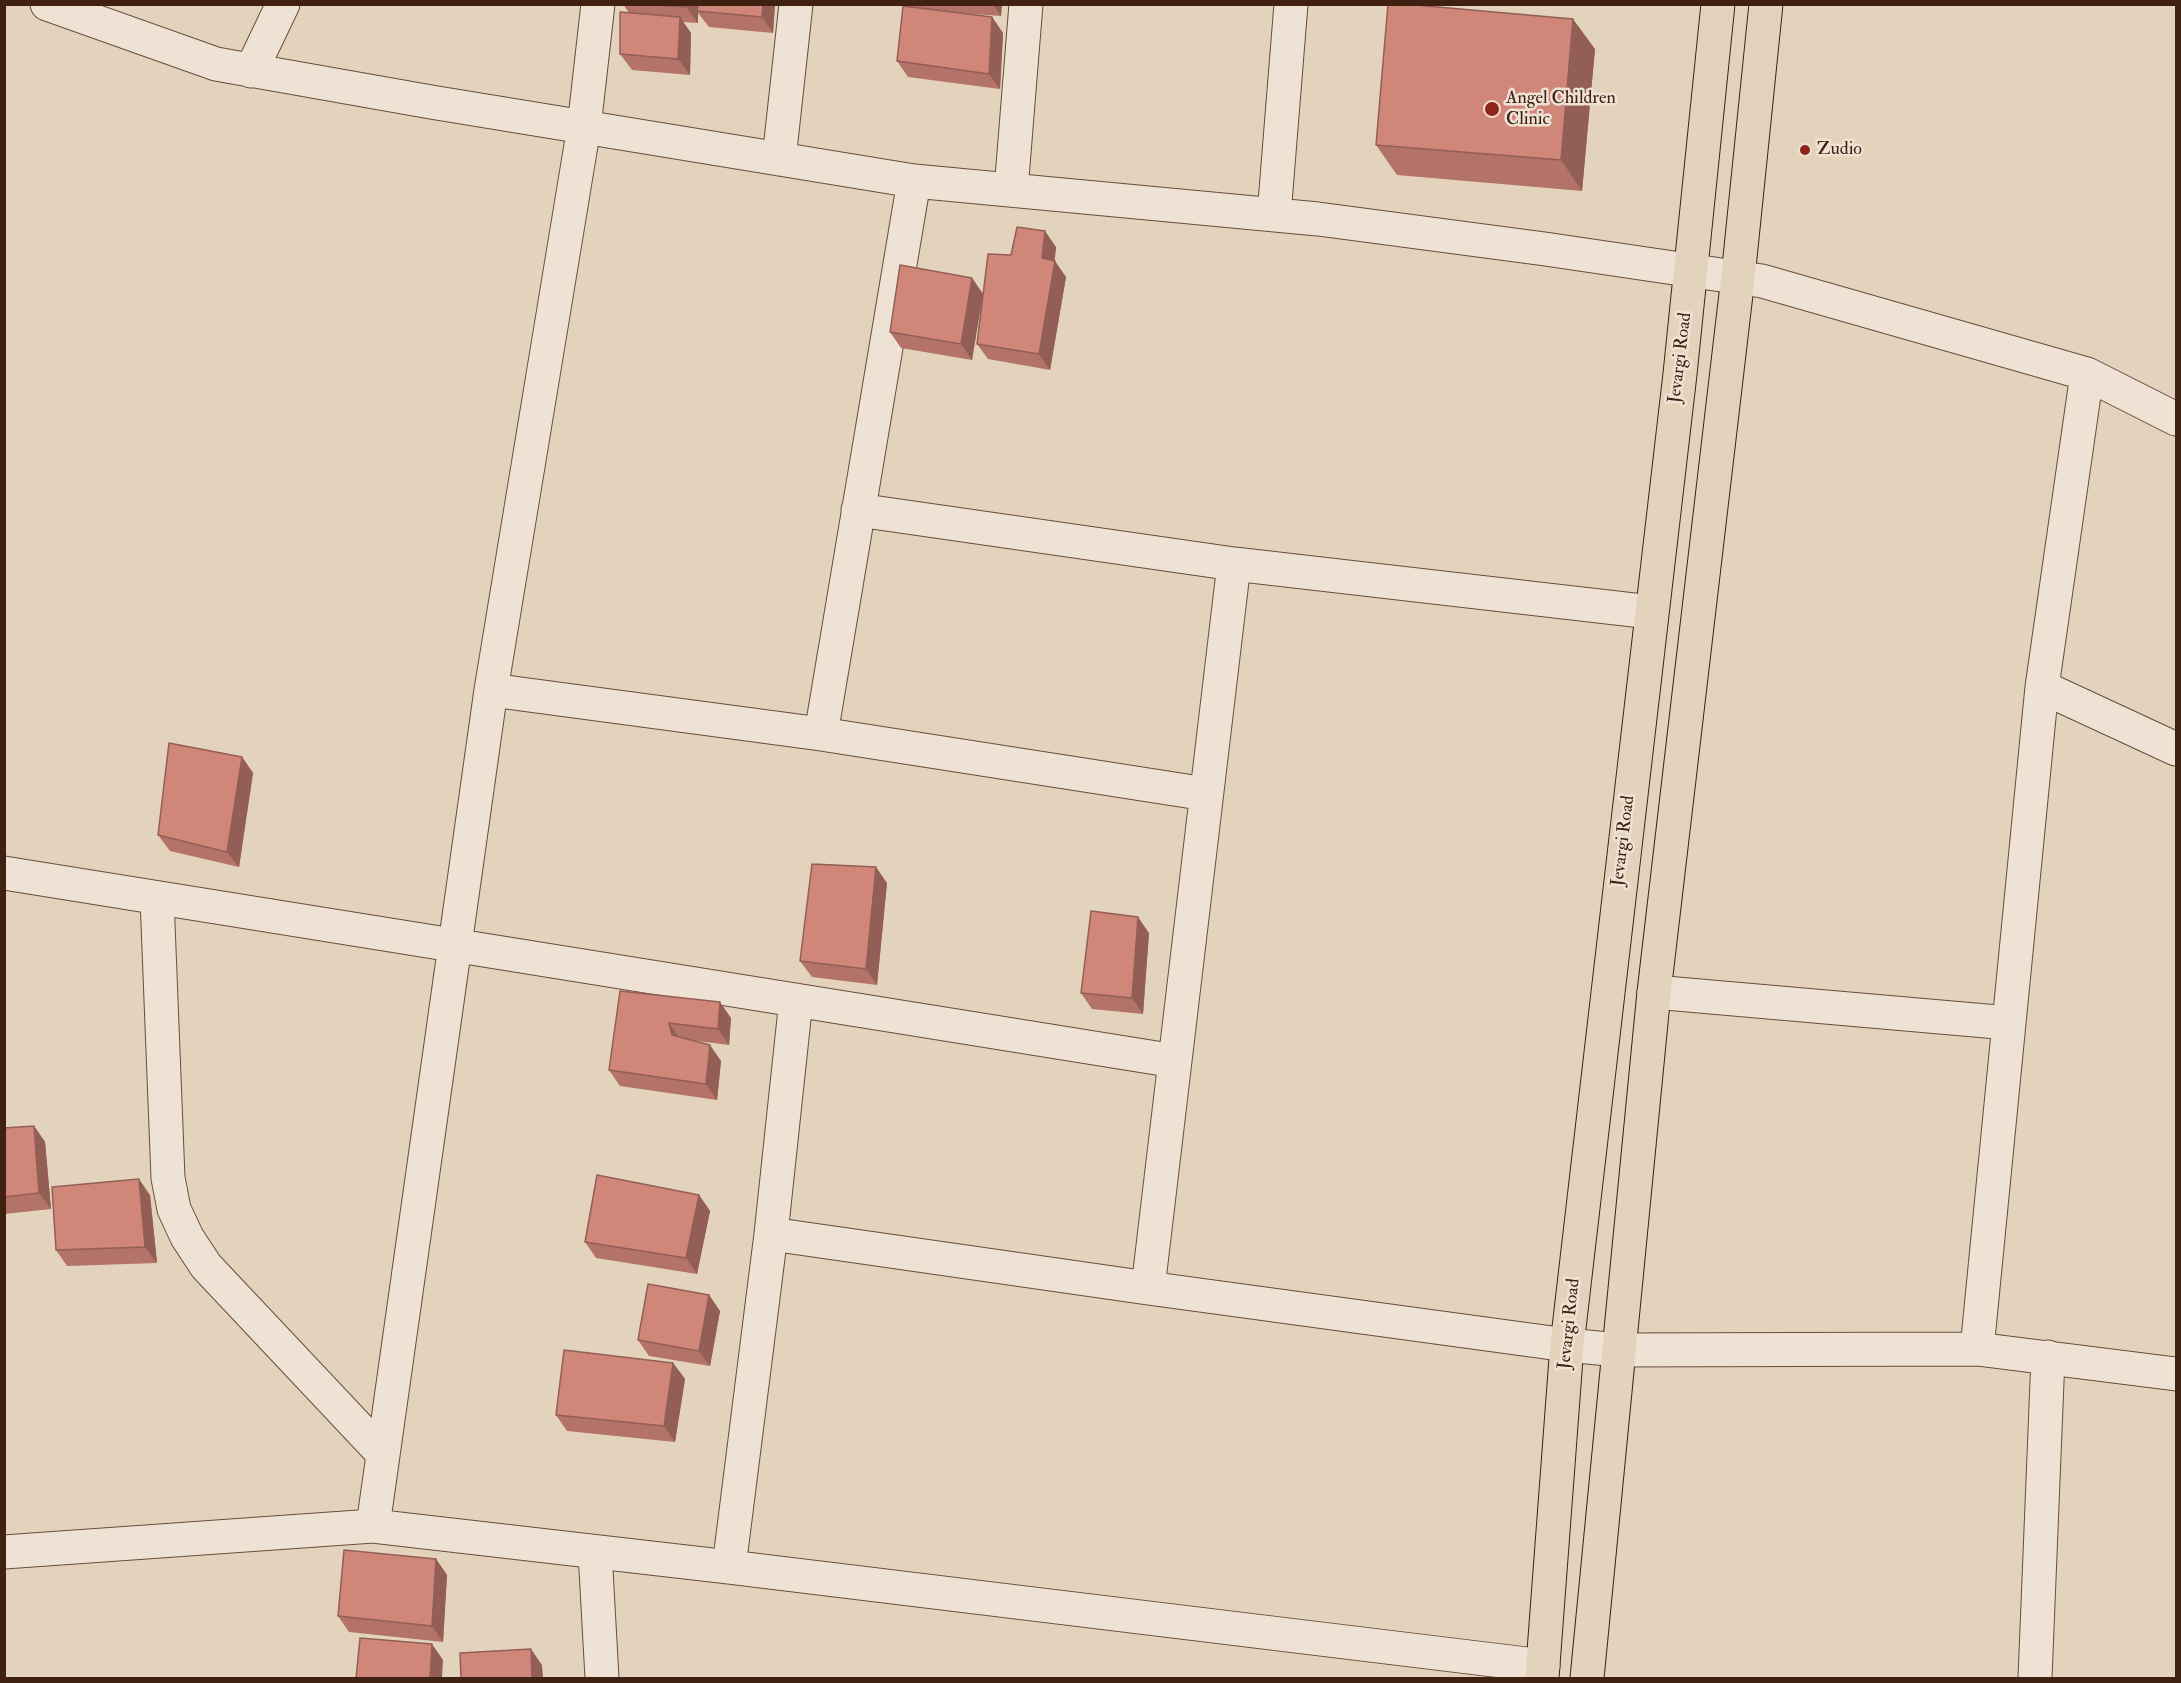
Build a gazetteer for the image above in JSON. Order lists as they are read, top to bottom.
{
  "streets": {
    "main road": ["Jevargi Road"]
  },
  "places": ["Angel Children Clinic", "Zudio"]
}
